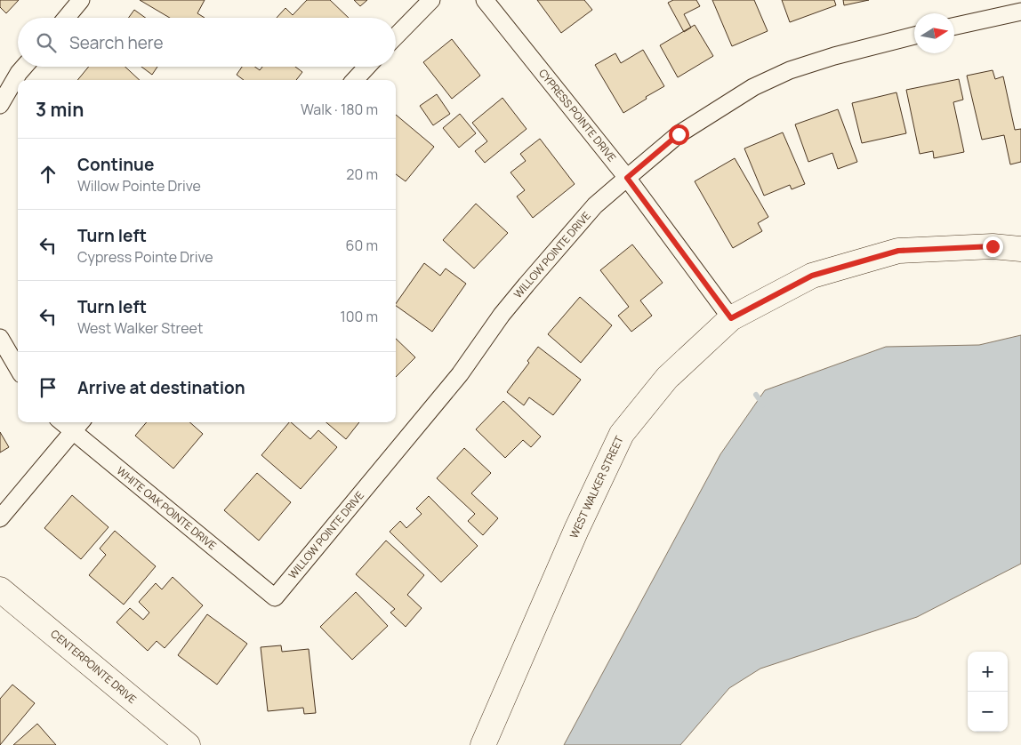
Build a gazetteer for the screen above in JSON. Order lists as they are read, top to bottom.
{
  "streets": {
    "street": [
      "CYPRESS POINTE DRIVE",
      "WILLOW POINTE DRIVE",
      "WEST WALKER STREET",
      "WHITE OAK POINTE DRIVE",
      "CENTERPOINTE DRIVE"
    ]
  },
  "crossings": [
    ["CYPRESS POINTE DRIVE", "WILLOW POINTE DRIVE"],
    ["CYPRESS POINTE DRIVE", "WEST WALKER STREET"],
    ["WILLOW POINTE DRIVE", "WHITE OAK POINTE DRIVE"]
  ],
  "north": "right",
  "page": {
    "search": "Search here",
    "heading": ["3 min", "Walk · 180 m"],
    "list": [
      ["Continue", "Willow Pointe Drive", "20 m"],
      ["Turn left", "Cypress Pointe Drive", "60 m"],
      ["Turn left", "West Walker Street", "100 m"],
      "Arrive at destination"
    ],
    "map_buttons": ["+", "−"]
  }
}
